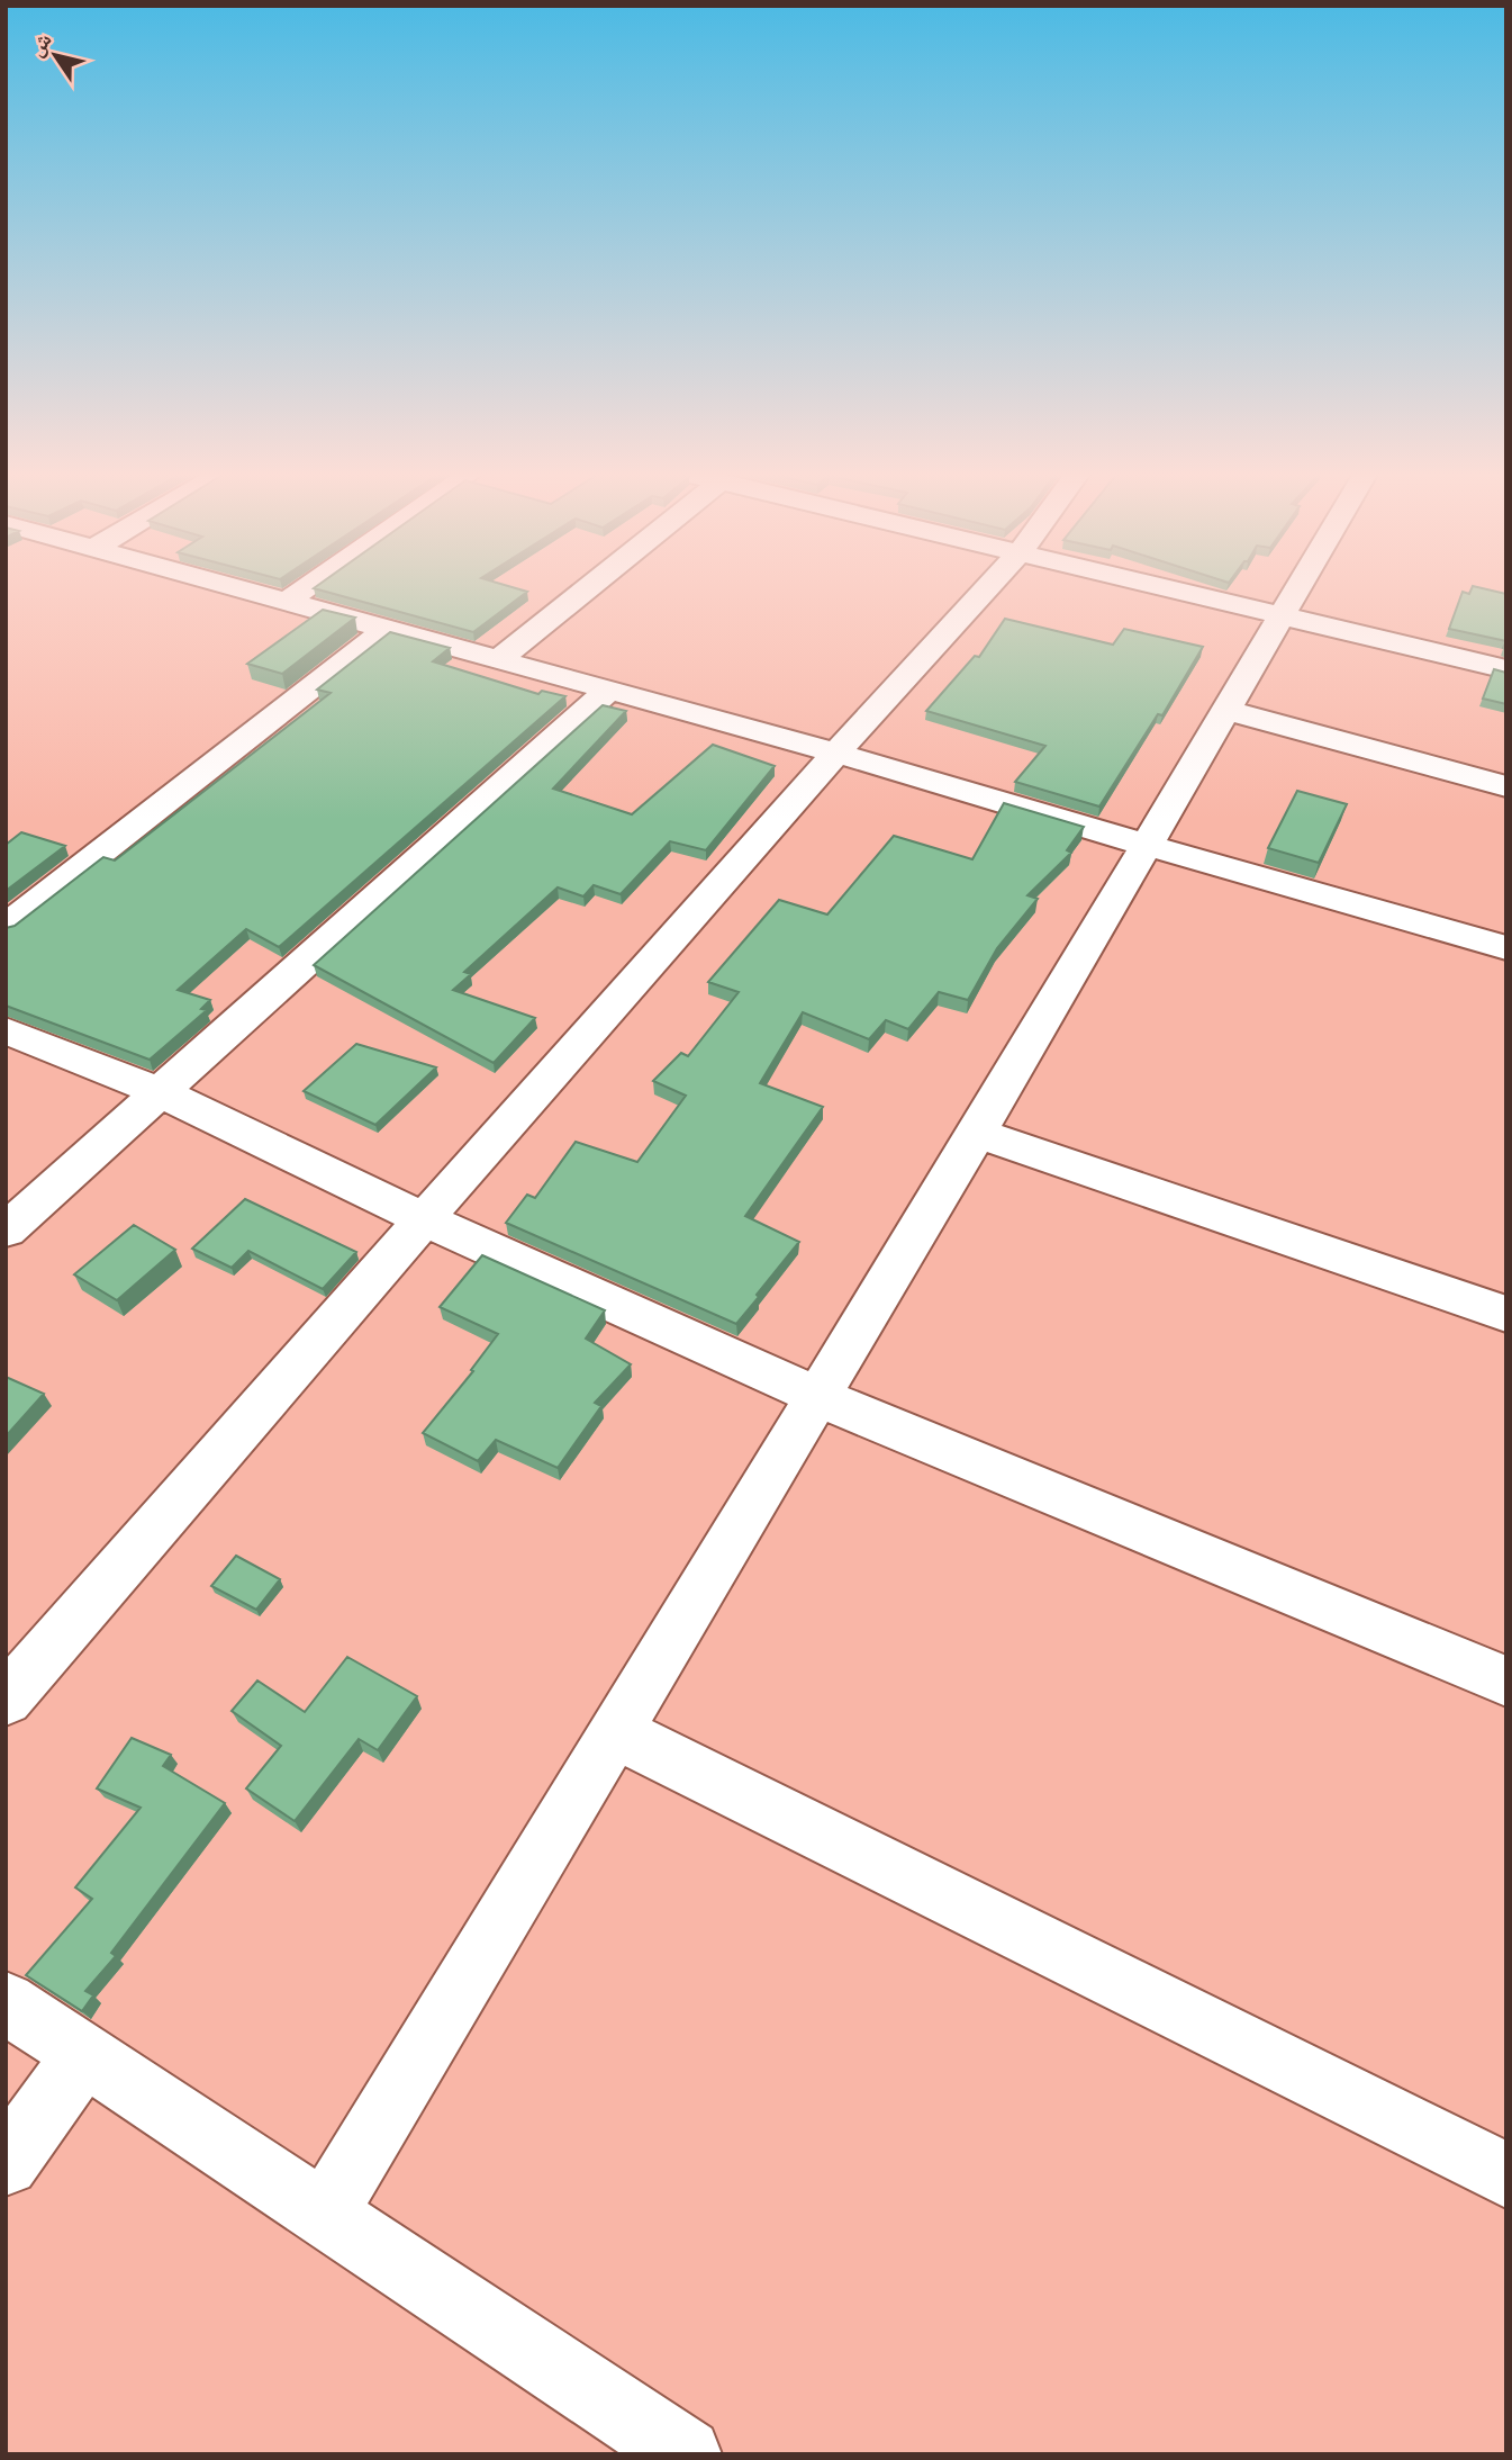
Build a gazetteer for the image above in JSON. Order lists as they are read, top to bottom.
{
  "north": "top left"
}
